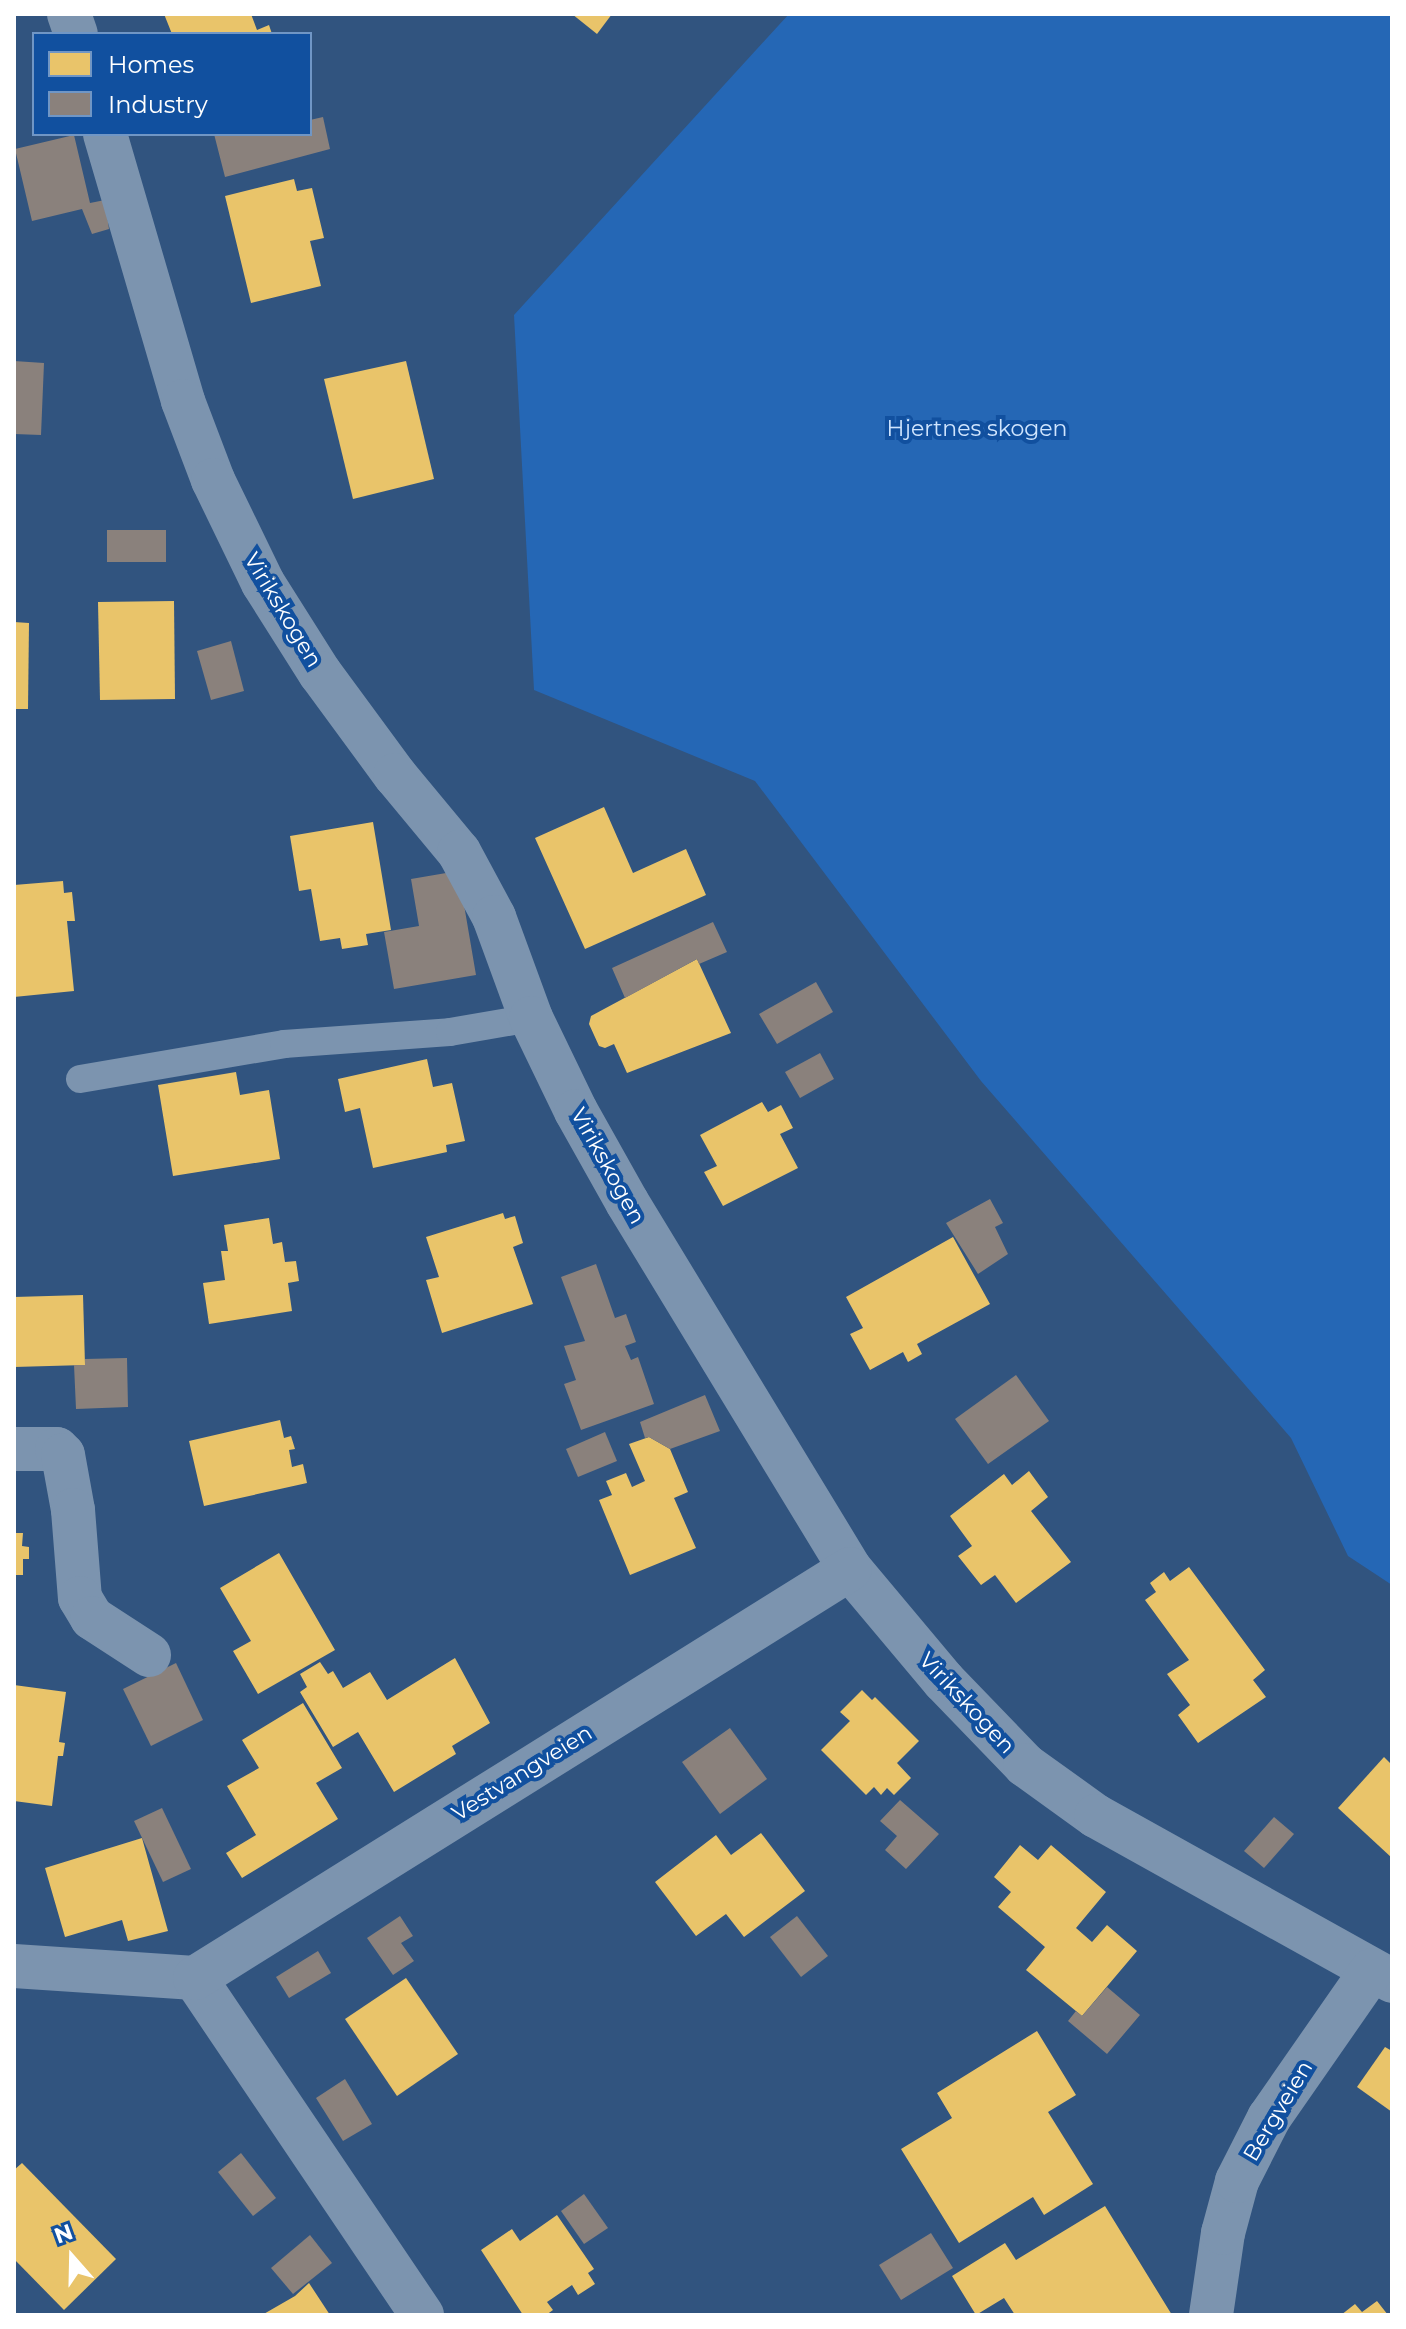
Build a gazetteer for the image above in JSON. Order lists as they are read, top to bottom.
{
  "streets": {
    "street": ["Virikskogen", "Vestvangveien", "Bergveien"]
  },
  "crossings": [
    ["Virikskogen", "Vestvangveien"],
    ["Virikskogen", "Bergveien"]
  ],
  "parks": ["Hjertnes skogen"],
  "legend": ["Homes", "Industry"],
  "north": "top"
}
